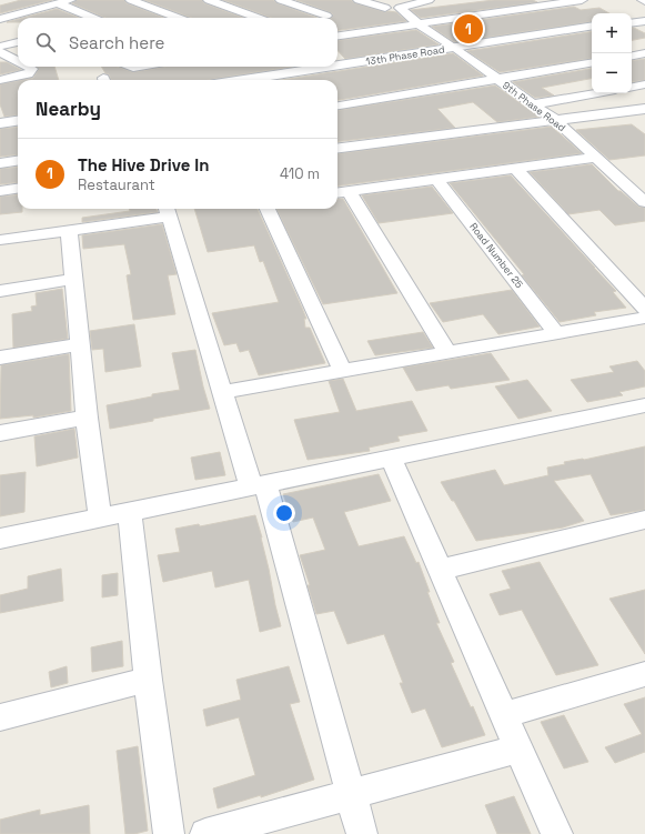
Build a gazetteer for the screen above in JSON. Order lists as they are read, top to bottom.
{
  "streets": {
    "street": ["13th Phase Road", "9th Phase Road", "Road Number 25"]
  },
  "crossings": [
    ["13th Phase Road", "9th Phase Road"]
  ],
  "page": {
    "pins": "1",
    "map_buttons": ["+", "−"],
    "search": "Search here",
    "heading": "Nearby",
    "list": [
      {
        "mark": "1",
        "name": "The Hive Drive In",
        "note": "Restaurant",
        "value": "410 m"
      }
    ]
  }
}
